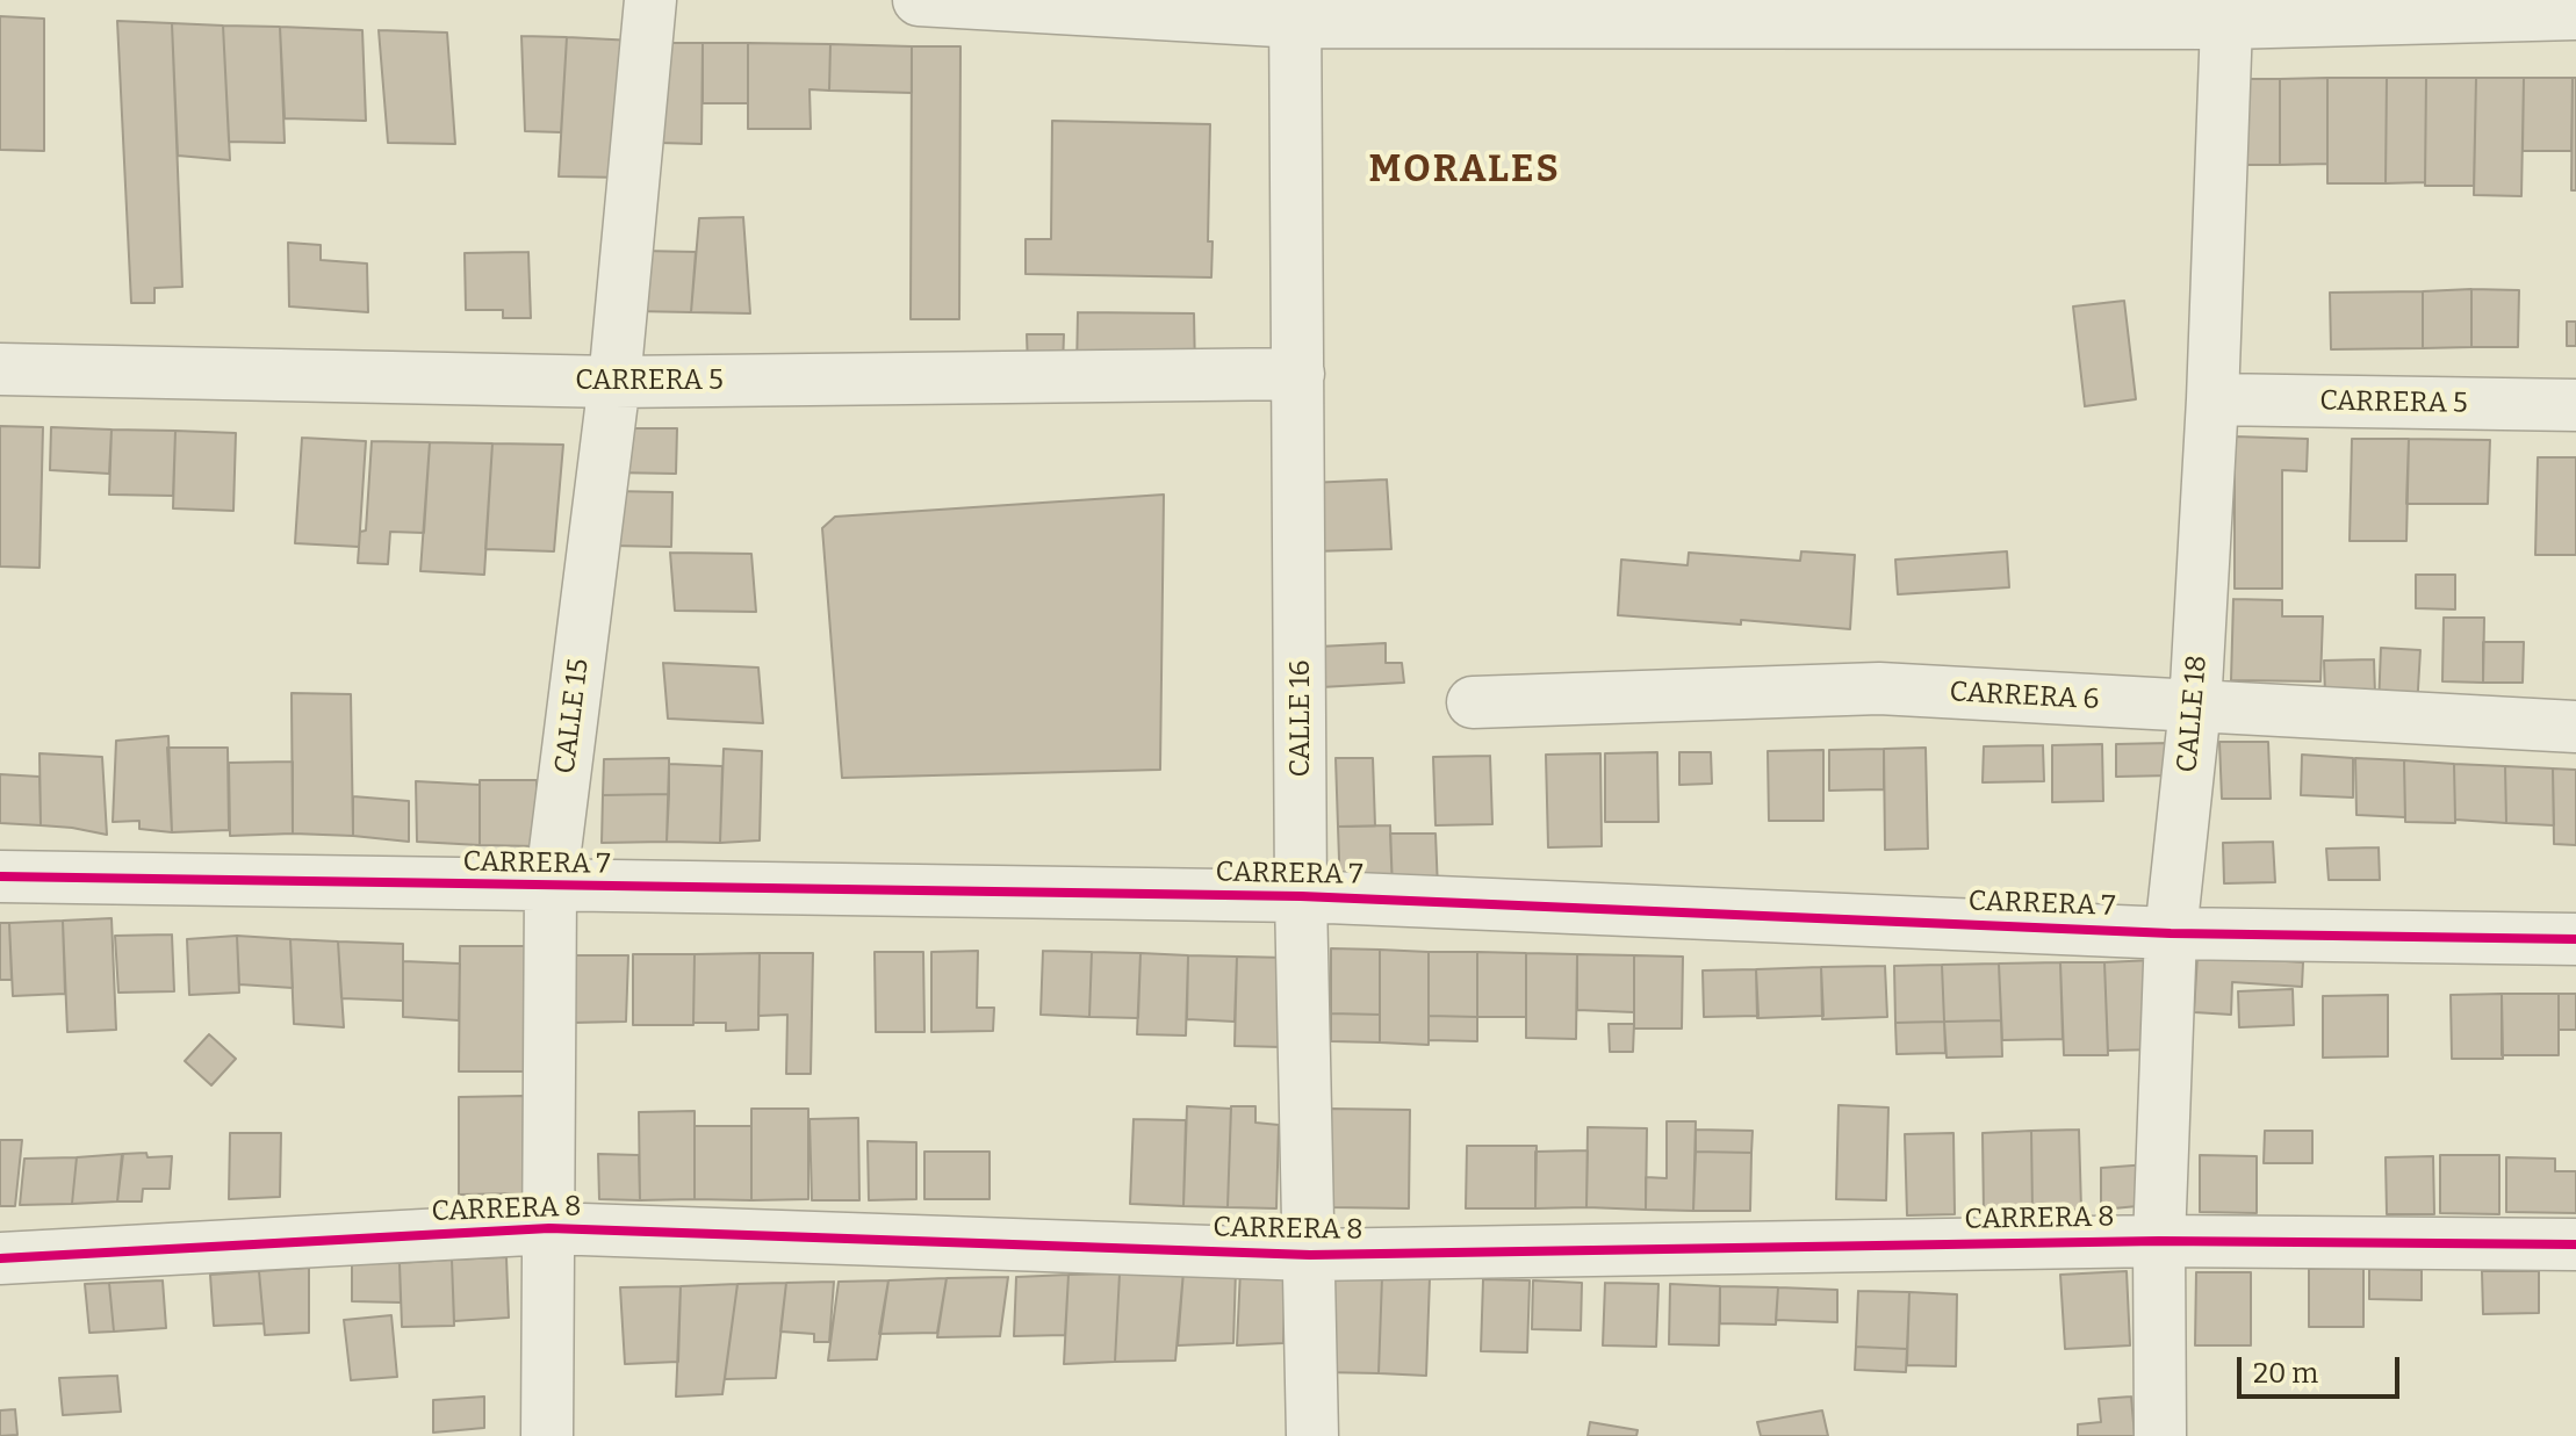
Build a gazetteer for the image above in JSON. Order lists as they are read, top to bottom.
{
  "streets": {
    "street": [
      "CARRERA 5",
      "CARRERA 6",
      "CALLE 18",
      "CALLE 15",
      "CALLE 16",
      "CARRERA 7",
      "CARRERA 8"
    ]
  },
  "crossings": [
    ["CARRERA 5", "CALLE 18"],
    ["CARRERA 5", "CALLE 15"],
    ["CARRERA 5", "CALLE 16"],
    ["CARRERA 6", "CALLE 18"],
    ["CALLE 18", "CARRERA 7"],
    ["CALLE 18", "CARRERA 8"],
    ["CALLE 15", "CARRERA 7"],
    ["CALLE 15", "CARRERA 8"],
    ["CALLE 16", "CARRERA 7"],
    ["CALLE 16", "CARRERA 8"]
  ],
  "districts": ["MORALES"],
  "scale_bar": "20 m"
}
